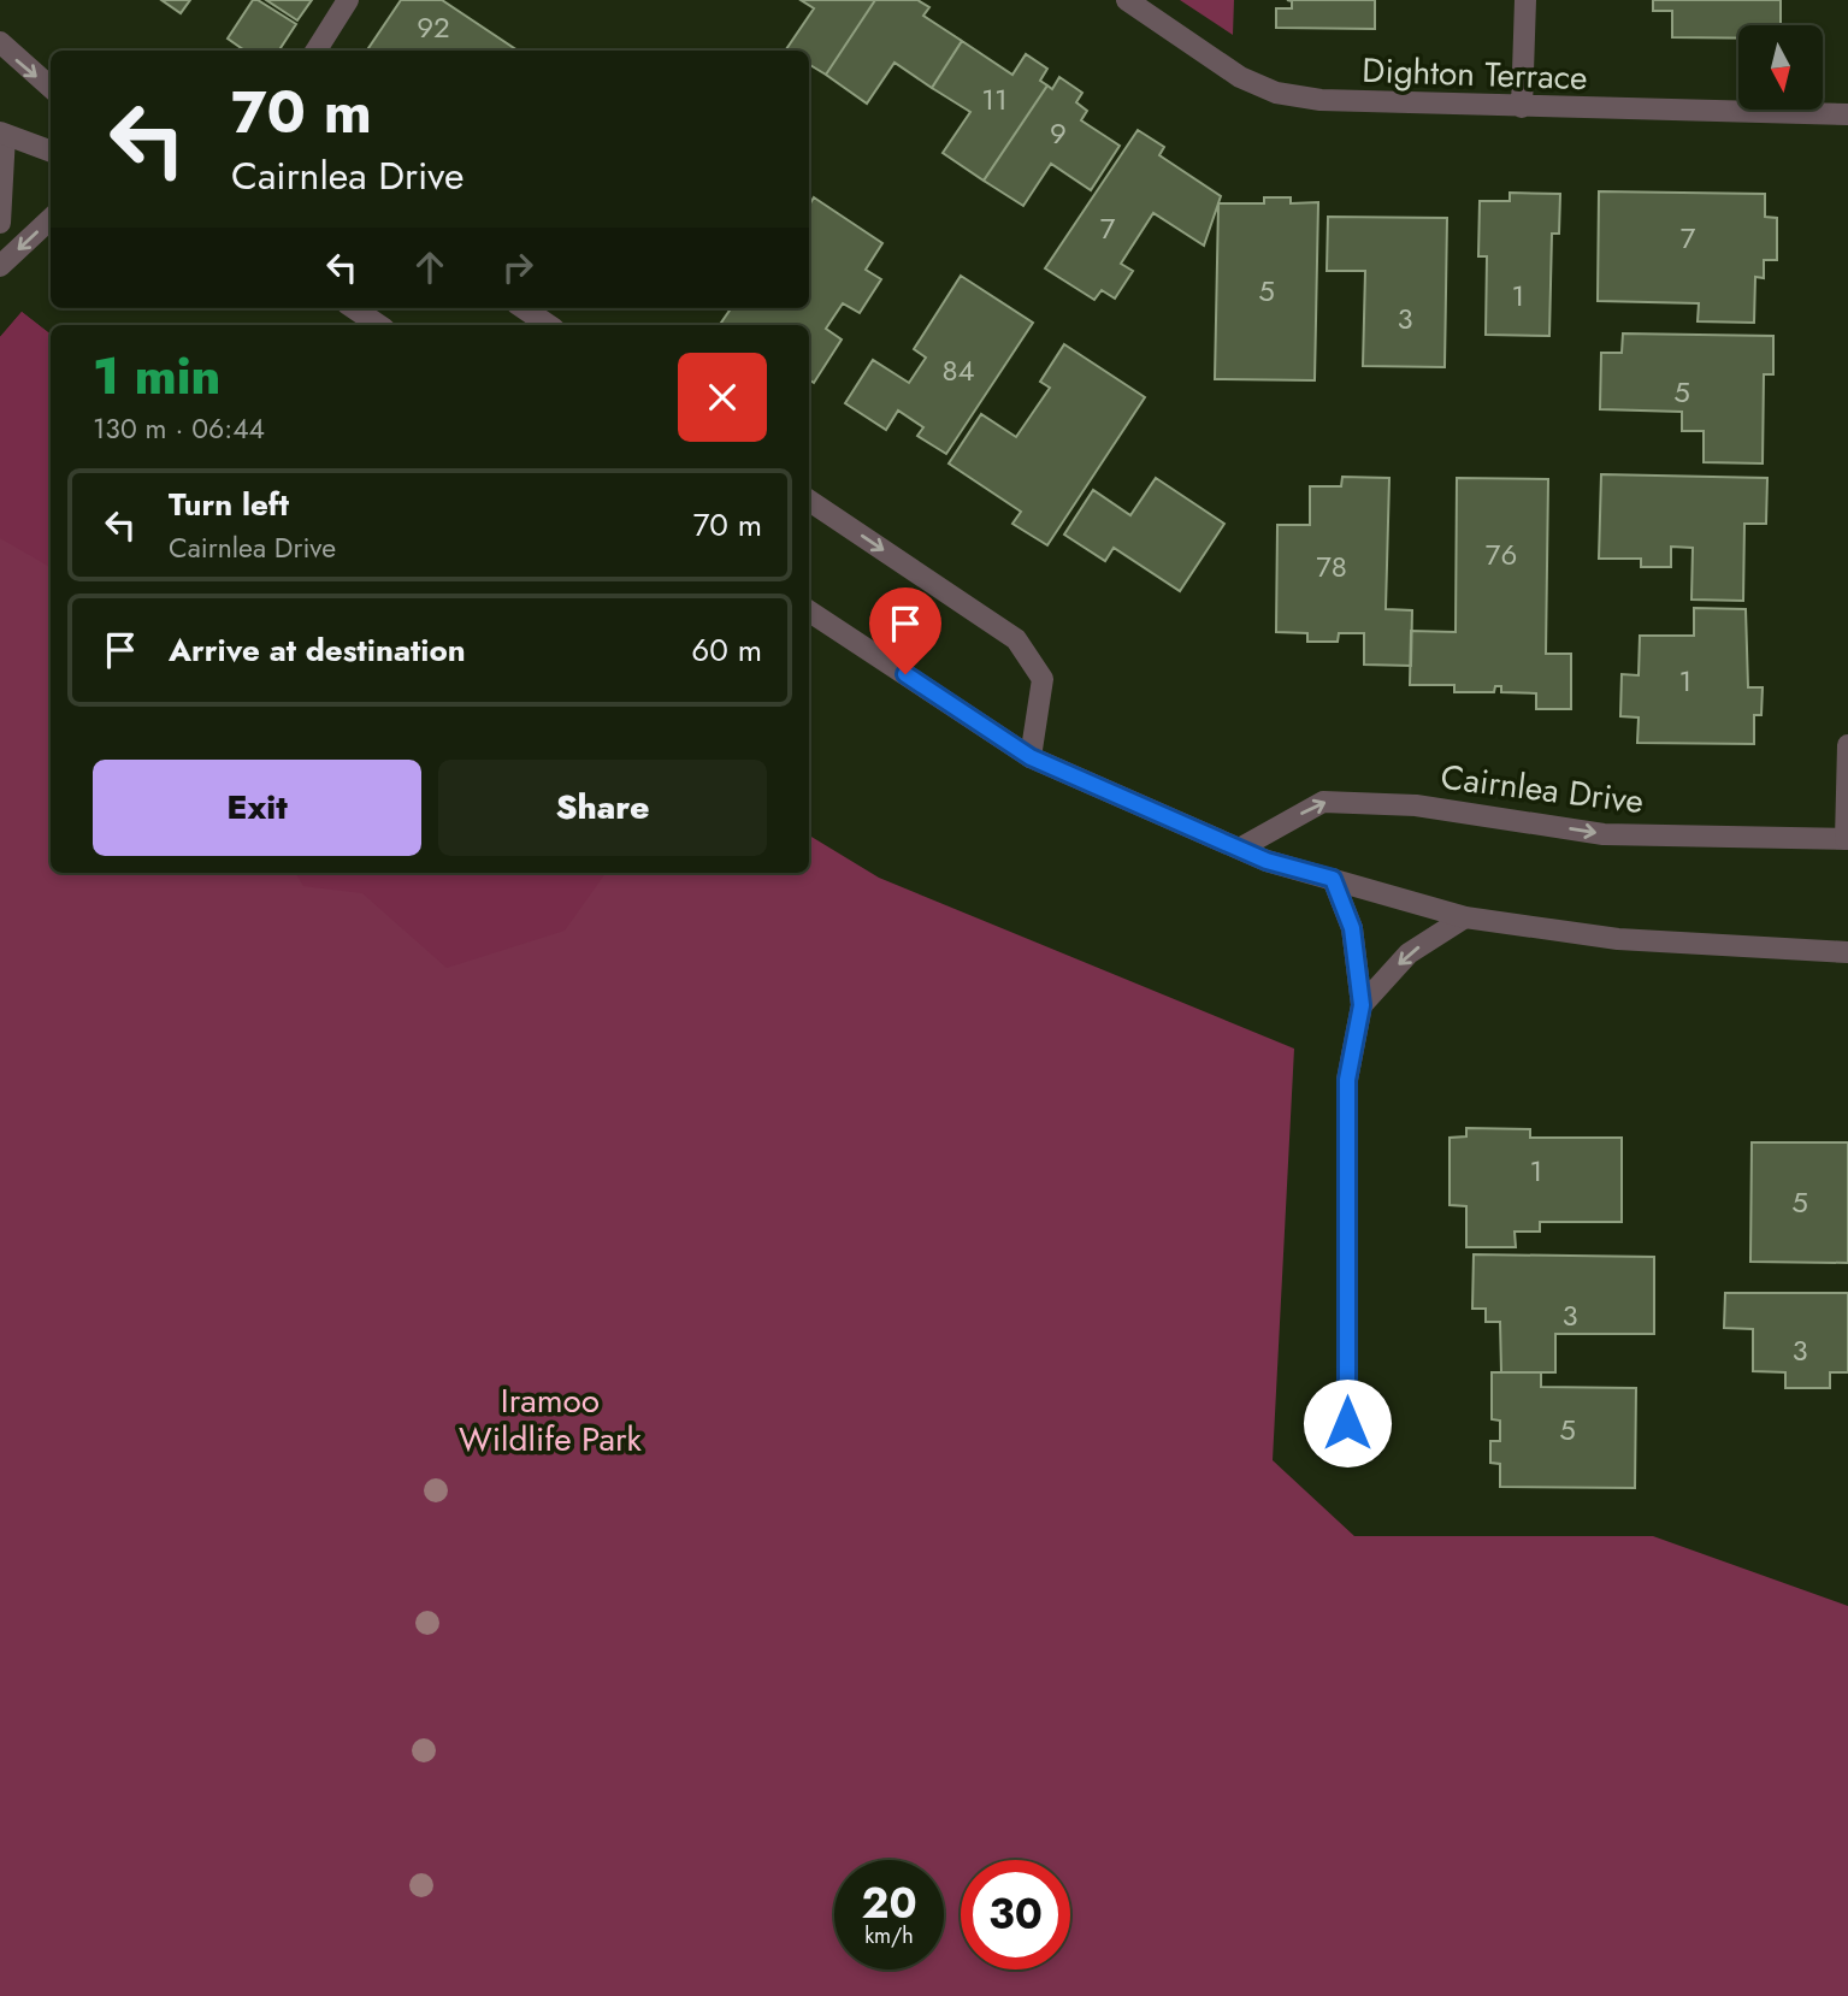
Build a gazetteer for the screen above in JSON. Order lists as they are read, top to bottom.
{
  "streets": {
    "street": ["Dighton Terrace", "Cairnlea Drive"]
  },
  "parks": ["Iramoo Wildlife Park"],
  "house_numbers": [
    "92",
    "11",
    "9",
    "7",
    "7",
    "5",
    "1",
    "3",
    "84",
    "5",
    "76",
    "78",
    "1",
    "1",
    "5",
    "3",
    "3",
    "5"
  ],
  "north": "bottom",
  "page": {
    "turn": ["70 m", "Cairnlea Drive"],
    "heading": ["1 min", "130 m · 06:44"],
    "list": [
      {
        "name": "Turn left",
        "note": "Cairnlea Drive",
        "value": "70 m"
      },
      {
        "name": "Arrive at destination",
        "value": "60 m"
      }
    ],
    "buttons": ["Exit", "Share"],
    "speed": "20 km/h",
    "limit": "30"
  }
}
